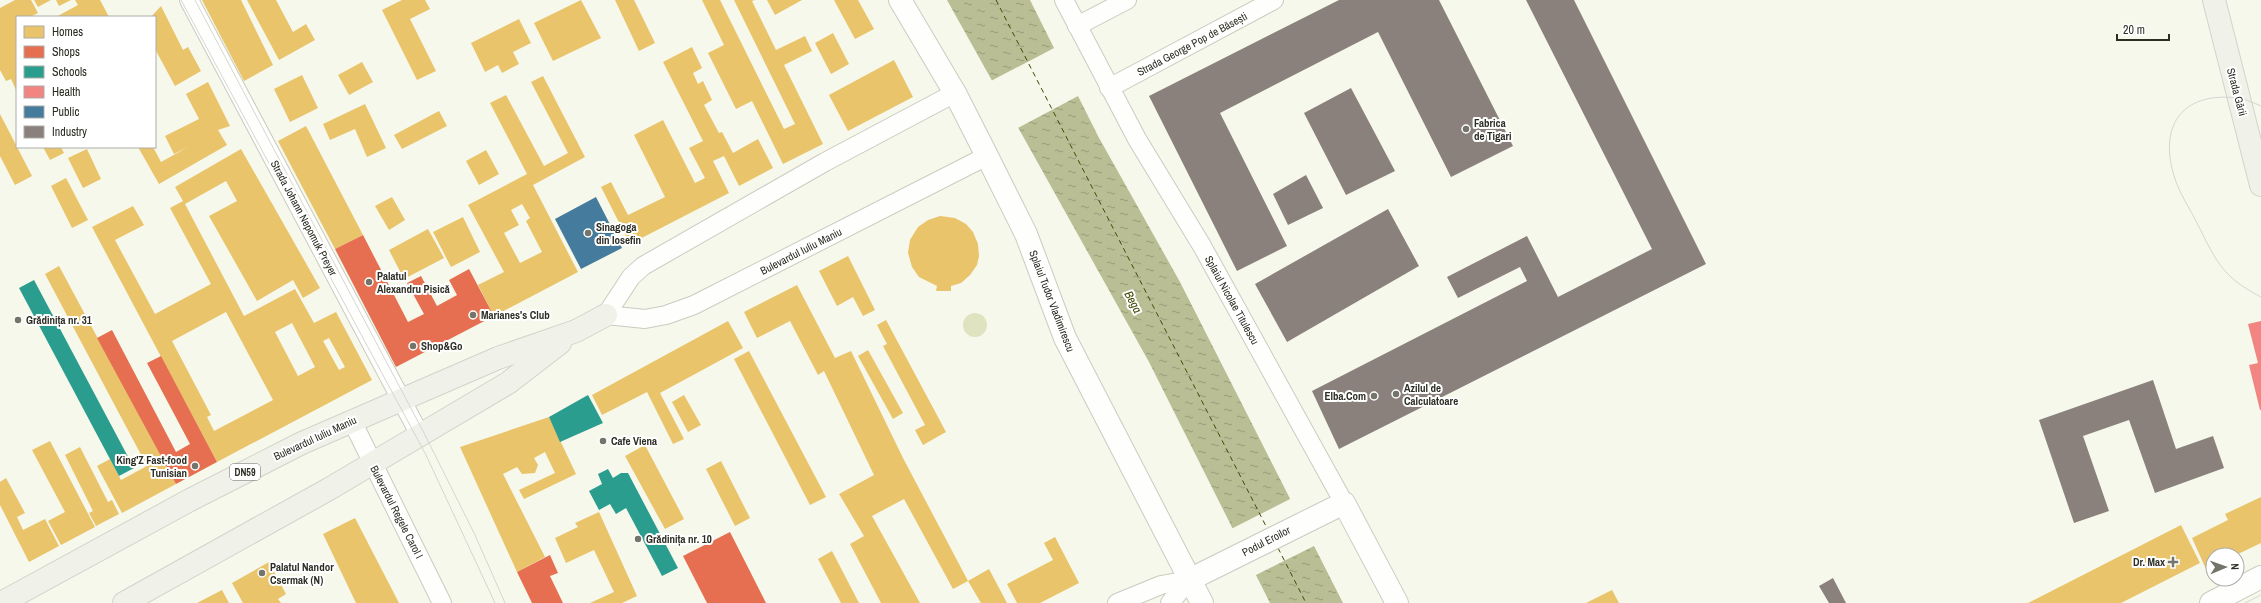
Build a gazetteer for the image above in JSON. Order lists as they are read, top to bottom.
{
  "streets": {
    "main road": ["Strada Gării", "Bulevardul Iuliu Maniu", "DN59"],
    "street": [
      "Strada George Pop de Băsești",
      "Strada Johann Nepomuk Preyer",
      "Splaiul Nicolae Titulescu",
      "Splaiul Tudor Vladimirescu",
      "Bulevardul Regele Carol I",
      "Podul Eroilor"
    ]
  },
  "crossings": [
    ["Strada George Pop de Băsești", "Splaiul Nicolae Titulescu"],
    ["Strada Johann Nepomuk Preyer", "Bulevardul Iuliu Maniu"],
    ["Bulevardul Iuliu Maniu", "Splaiul Tudor Vladimirescu"],
    ["Bulevardul Iuliu Maniu", "Bulevardul Regele Carol I"],
    ["Splaiul Nicolae Titulescu", "Podul Eroilor"],
    ["Splaiul Tudor Vladimirescu", "Podul Eroilor"]
  ],
  "water": ["Bega"],
  "places": {
    "other": [
      "Fabrica de Tigari",
      "Sinagoga din Iosefin",
      "Palatul Alexandru Pisică",
      "Marianes's Club",
      "Grădinița nr. 31",
      "Shop&Go",
      "Azilul de Calculatoare",
      "Elba.Com",
      "Cafe Viena",
      "King'Z Fast-food Tunisian",
      "Grădinița nr. 10",
      "Palatul Nandor Csermak (N)"
    ],
    "health": ["Dr. Max"]
  },
  "legend": [
    "Homes",
    "Shops",
    "Schools",
    "Health",
    "Public",
    "Industry"
  ],
  "scale_bar": "20 m",
  "north": "right"
}
